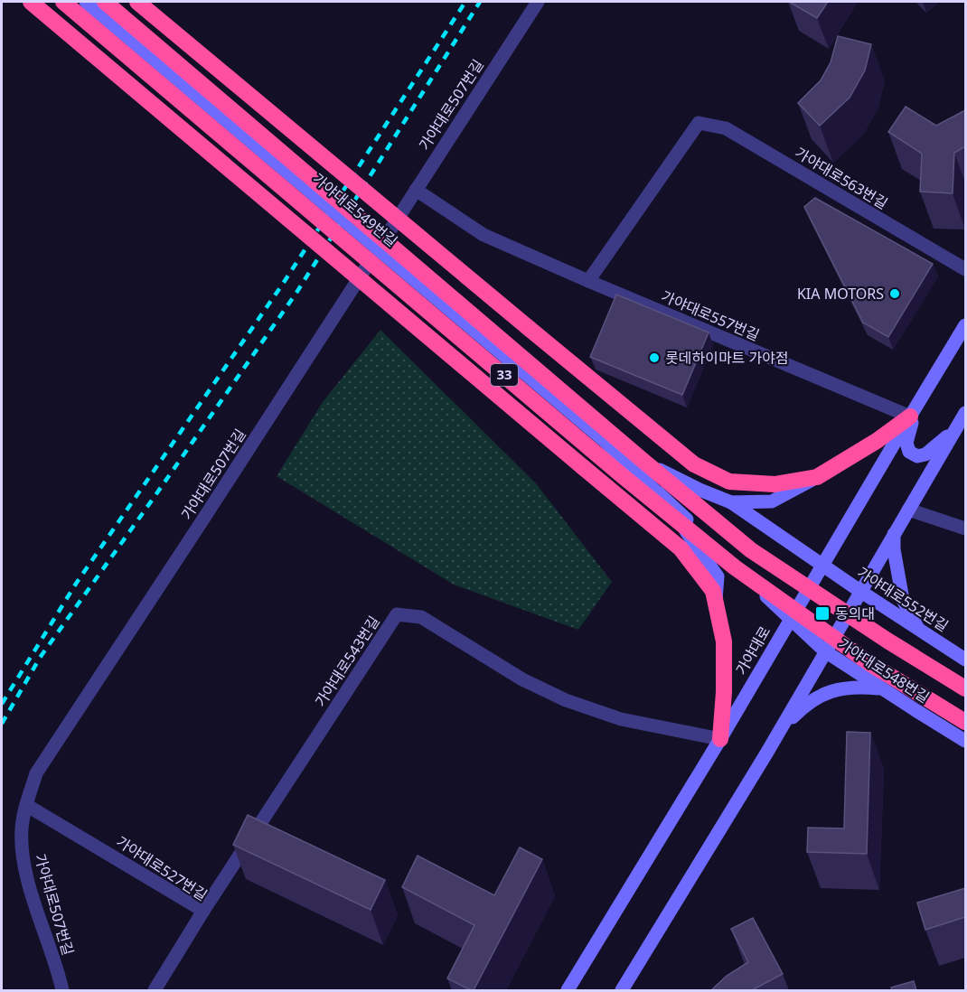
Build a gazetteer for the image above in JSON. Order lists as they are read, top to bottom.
{
  "streets": {
    "highway": ["33"],
    "street": [
      "가야대로507번길",
      "가야대로563번길",
      "가야대로549번길",
      "가야대로557번길",
      "가야대로552번길",
      "가야대로",
      "가야대로543번길",
      "가야대로548번길",
      "가야대로527번길"
    ]
  },
  "crossings": [
    ["가야대로507번길", "가야대로557번길"],
    ["가야대로507번길", "가야대로527번길"],
    ["가야대로563번길", "가야대로557번길"],
    ["가야대로557번길", "가야대로"],
    ["가야대로552번길", "가야대로"],
    ["가야대로", "가야대로543번길"],
    ["가야대로", "가야대로548번길"],
    ["가야대로543번길", "가야대로527번길"]
  ],
  "places": {
    "other": ["KIA MOTORS", "롯데하이마트 가야점"],
    "transit": ["동의대"]
  }
}
